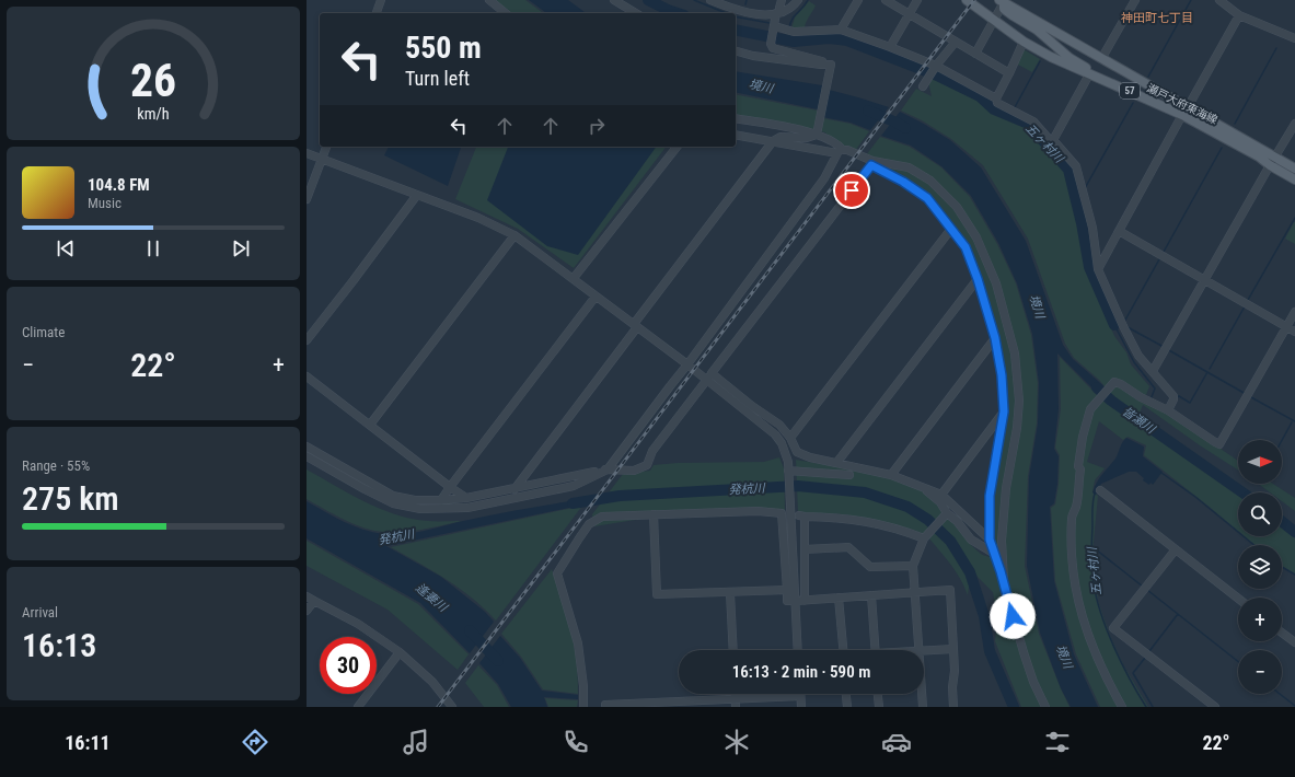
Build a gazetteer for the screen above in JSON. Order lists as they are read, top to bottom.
{
  "streets": {
    "main road": ["57", "瀬戸大府東海線"]
  },
  "crossings": [
    ["57", "瀬戸大府東海線"]
  ],
  "districts": ["神田町七丁目"],
  "water": [
    "境川",
    "五ヶ村川",
    "皆瀬川",
    "発杭川",
    "逢妻川"
  ],
  "north": "right",
  "page": {
    "turn": ["550 m", "Turn left"],
    "song": ["104.8 FM", "Music"],
    "tile": [
      "Climate",
      ["Range · 55%", "275 km"],
      ["Arrival", "16:13"]
    ],
    "heat": ["−", "22°", "+"],
    "map_buttons": ["+", "−"],
    "limit": "30",
    "trip": "16:13 · 2 min · 590 m",
    "tabs": ["16:11", "22°"],
    "gauge": ["26", "km/h"]
  }
}
